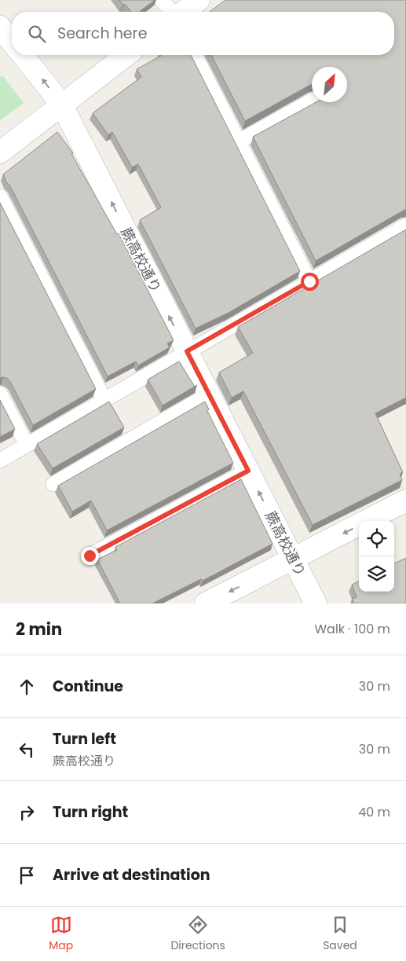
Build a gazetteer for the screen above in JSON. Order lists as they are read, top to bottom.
{
  "streets": {
    "street": ["蕨高校通り"]
  },
  "one_way": ["蕨高校通り"],
  "north": "top right",
  "page": {
    "search": "Search here",
    "heading": ["2 min", "Walk · 100 m"],
    "list": [
      ["Continue", "30 m"],
      ["Turn left", "蕨高校通り", "30 m"],
      ["Turn right", "40 m"],
      "Arrive at destination"
    ],
    "nav": ["Map", "Directions", "Saved"]
  }
}
